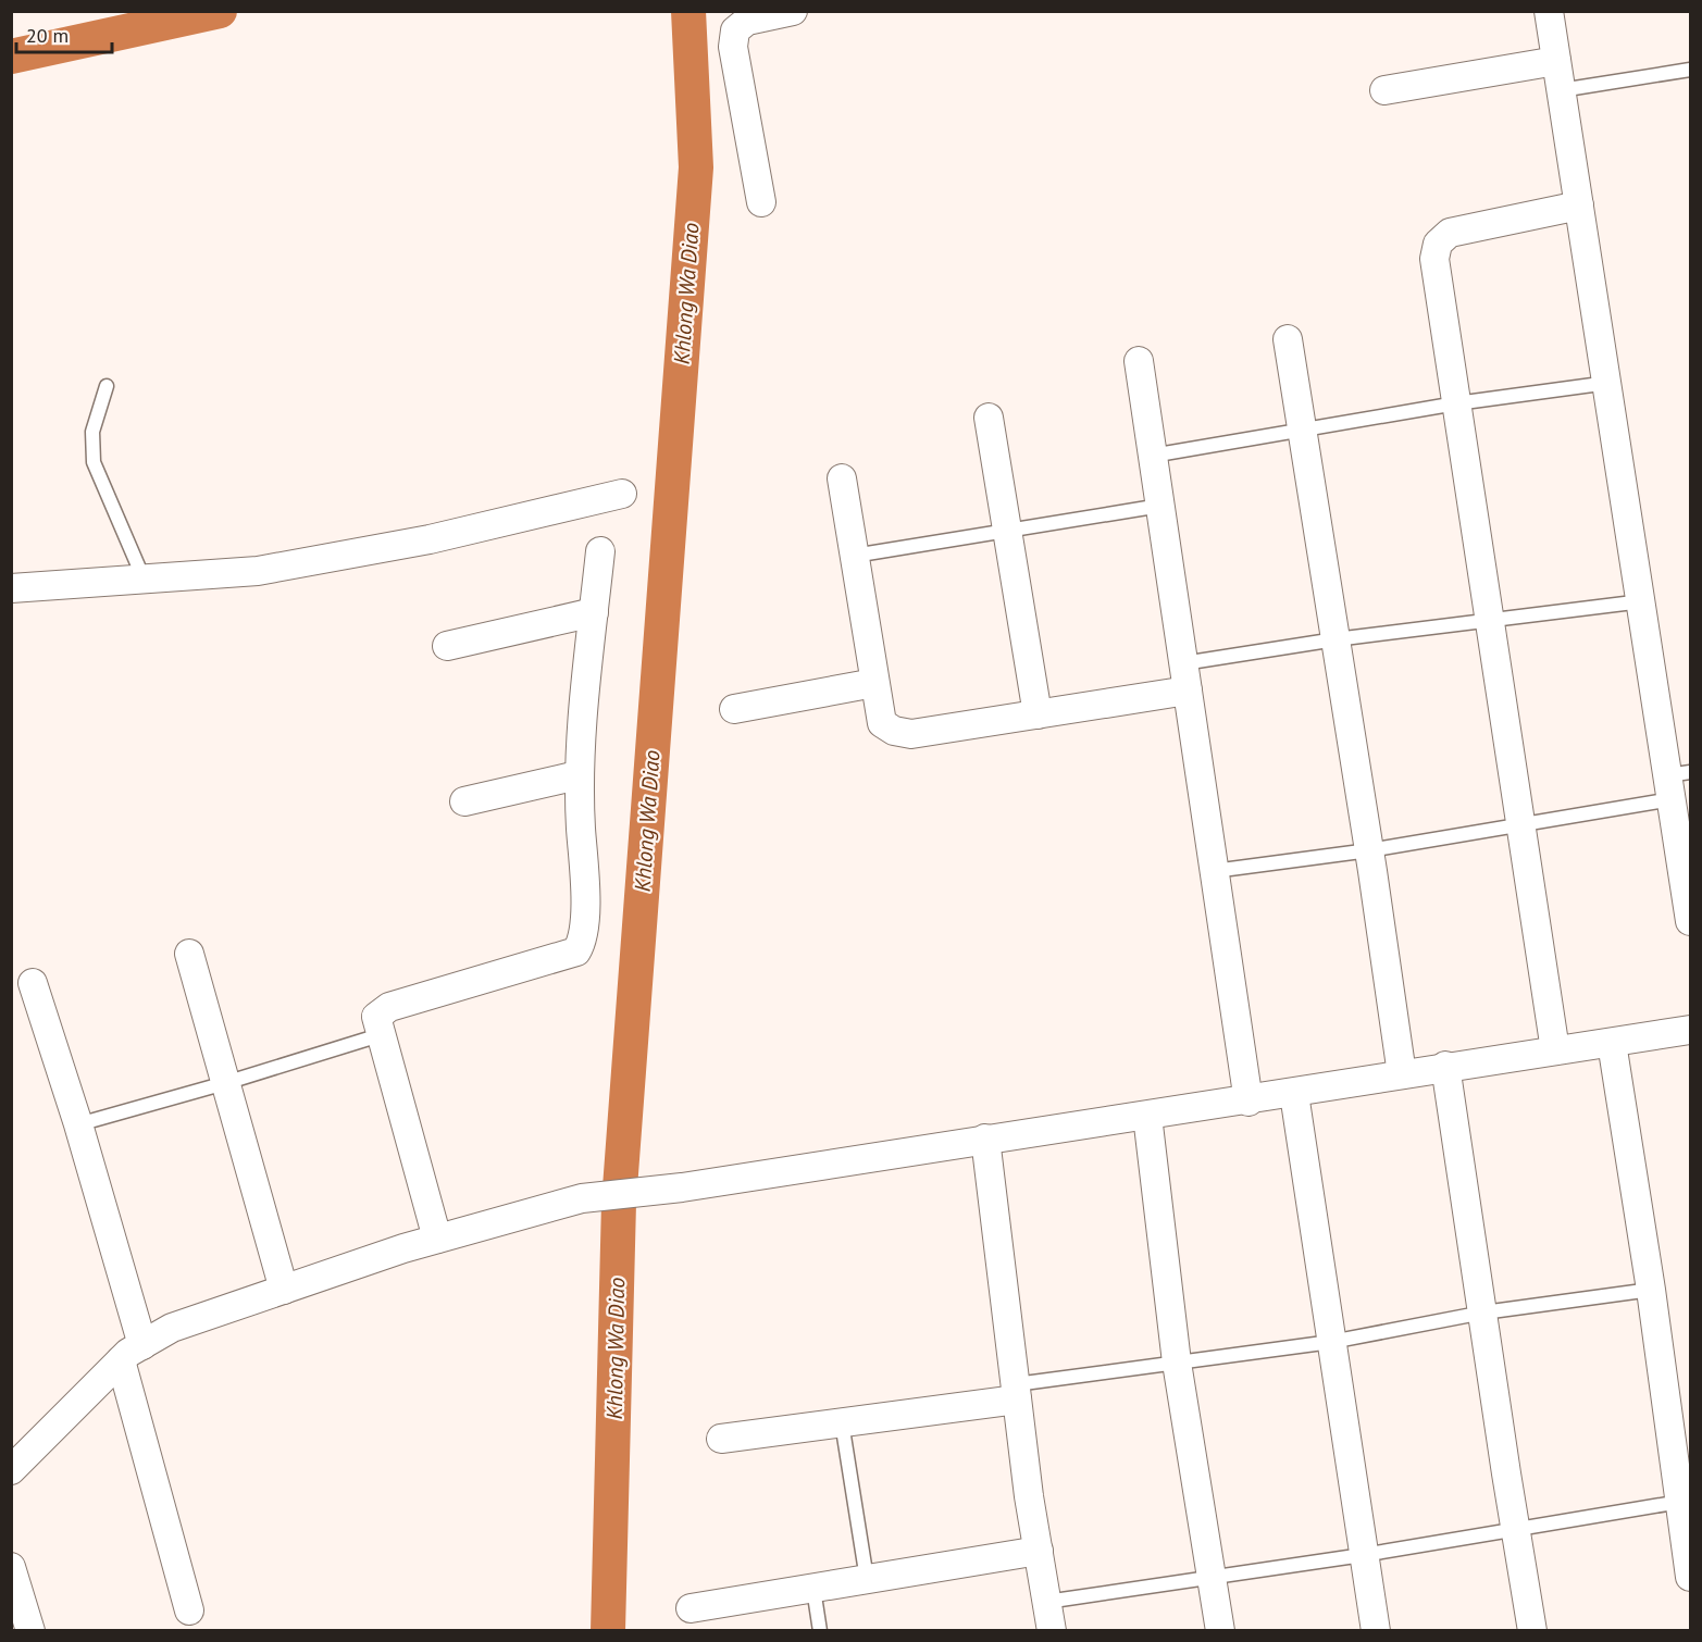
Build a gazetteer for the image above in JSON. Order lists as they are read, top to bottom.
{
  "water": ["Khlong Wa Diao"],
  "scale_bar": "20 m"
}
